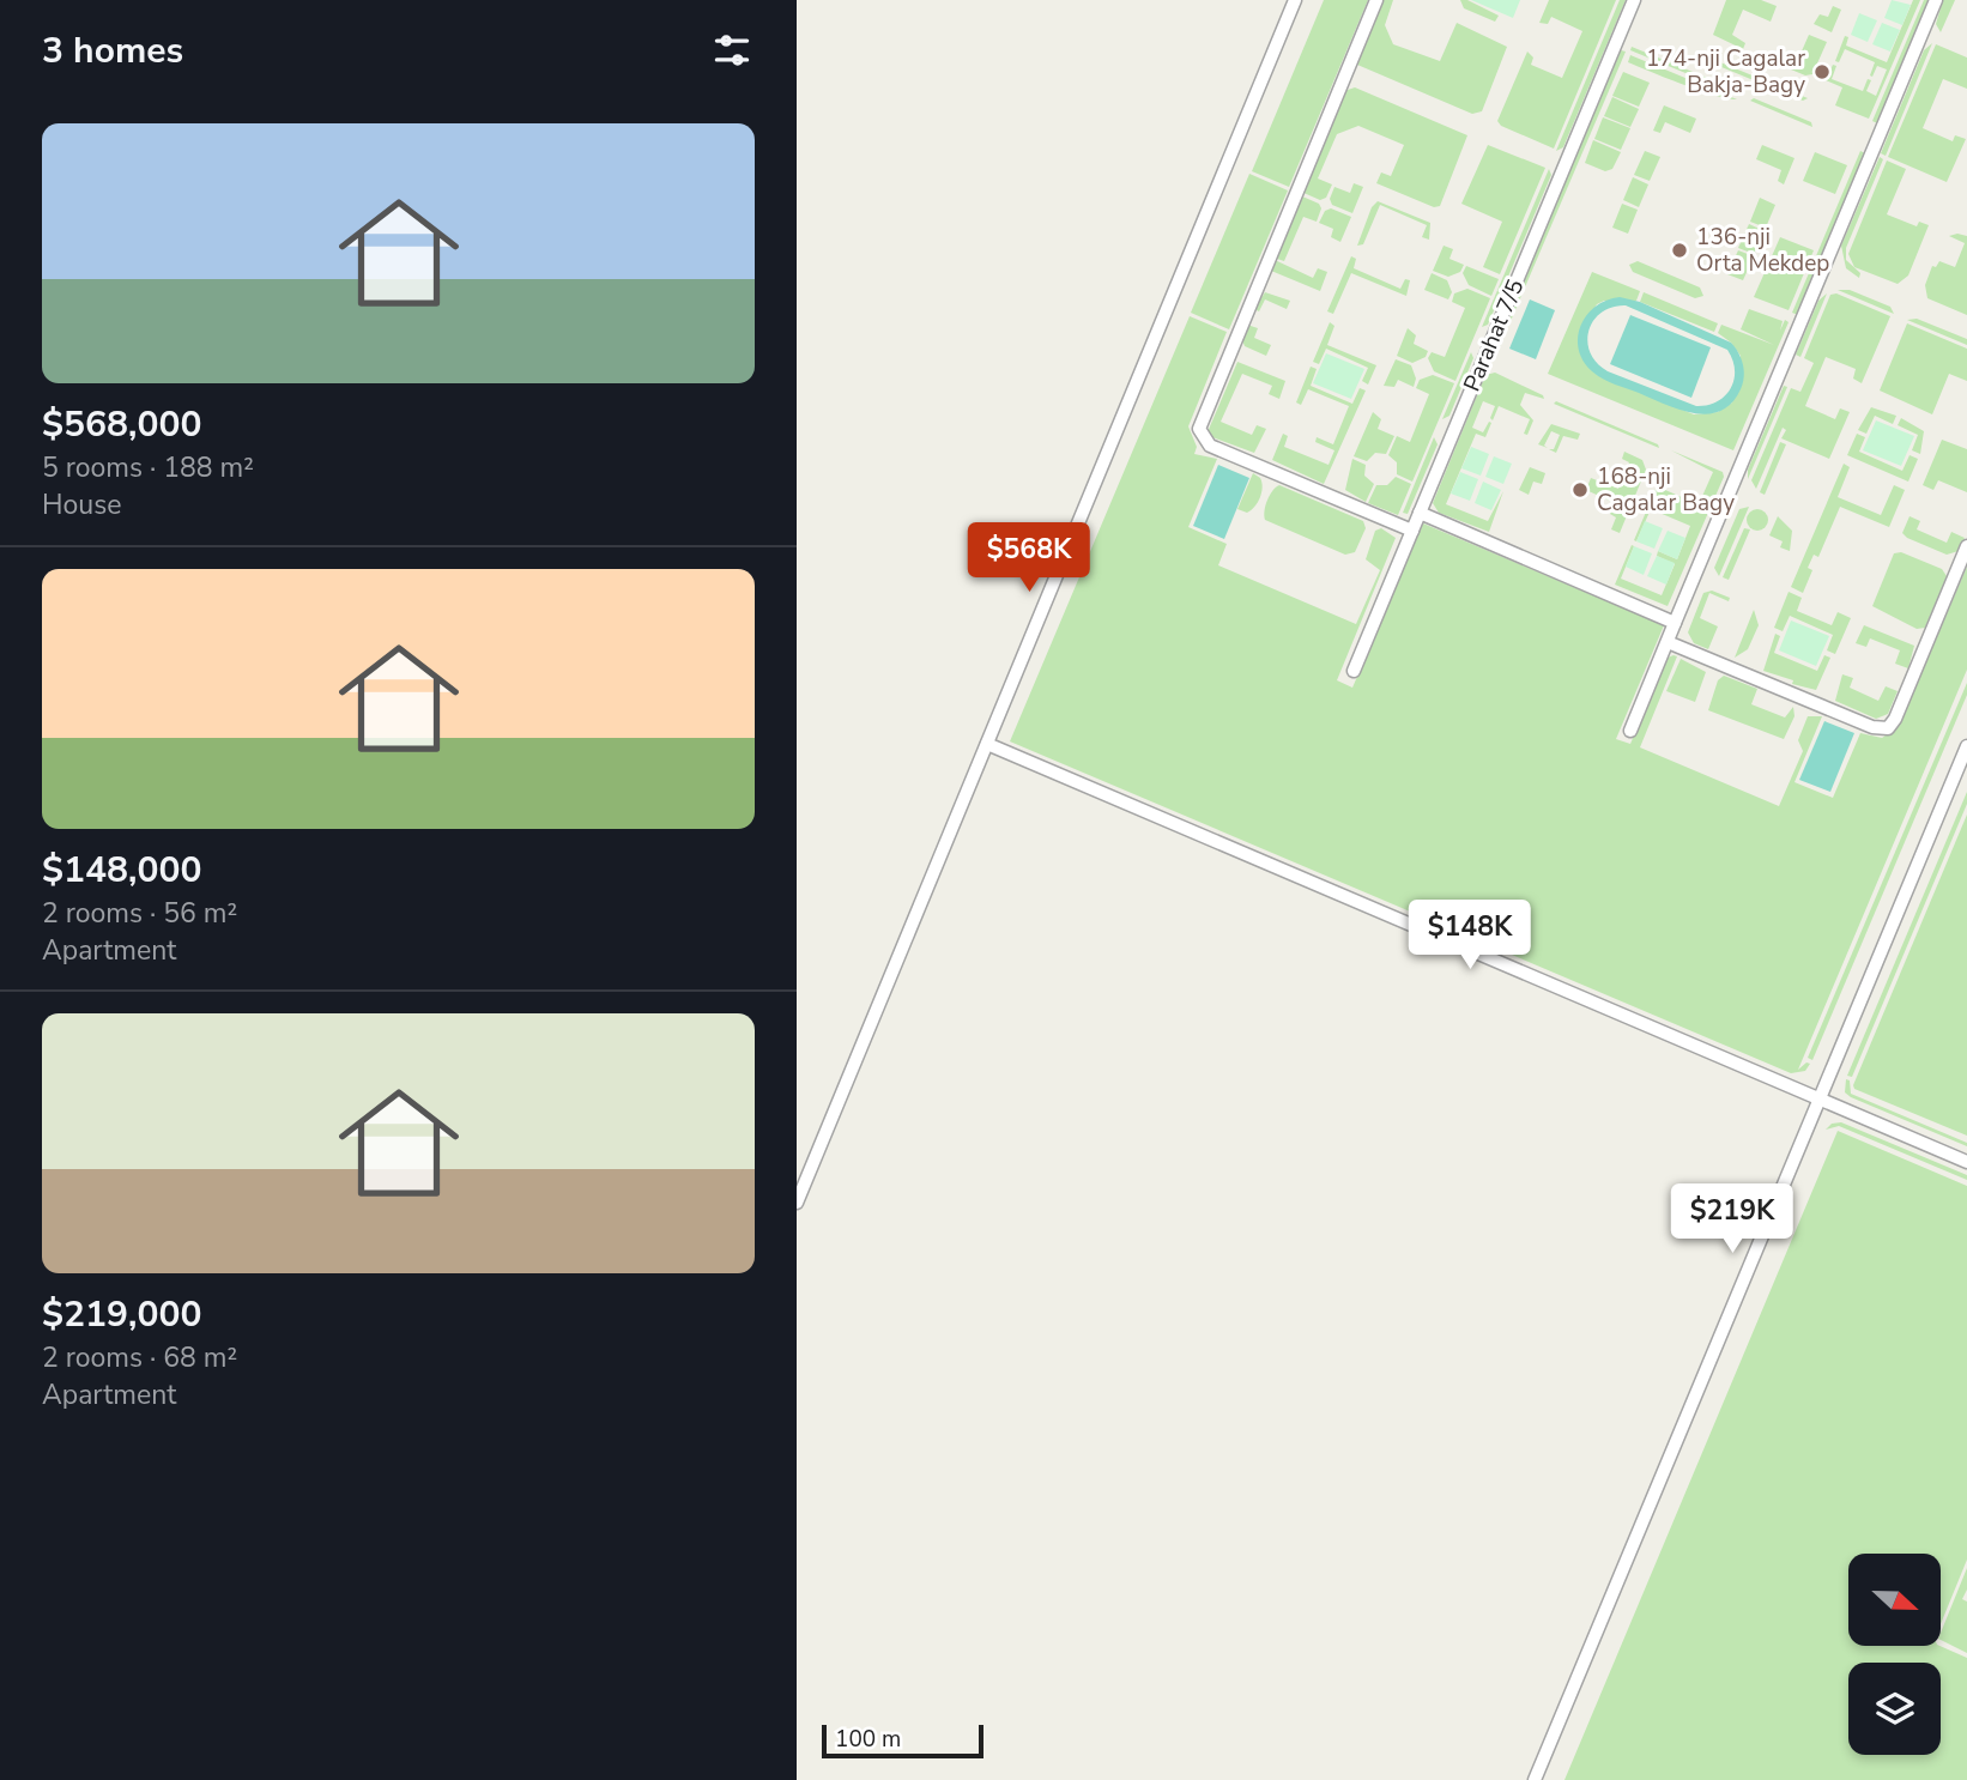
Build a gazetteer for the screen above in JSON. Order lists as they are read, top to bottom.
{
  "streets": {
    "street": ["Parahat 7/5"]
  },
  "places": ["174-nji Cagalar Bakja-Bagy", "136-nji Orta Mekdep", "168-nji Cagalar Bagy"],
  "scale_bar": "100 m",
  "north": "right",
  "page": {
    "heading": "3 homes",
    "list": [
      {
        "name": "$568,000",
        "note": "5 rooms · 188 m² · House"
      },
      {
        "name": "$148,000",
        "note": "2 rooms · 56 m² · Apartment"
      },
      {
        "name": "$219,000",
        "note": "2 rooms · 68 m² · Apartment"
      }
    ],
    "price": ["$568K", "$148K", "$219K"],
    "scale": "100 m"
  }
}
